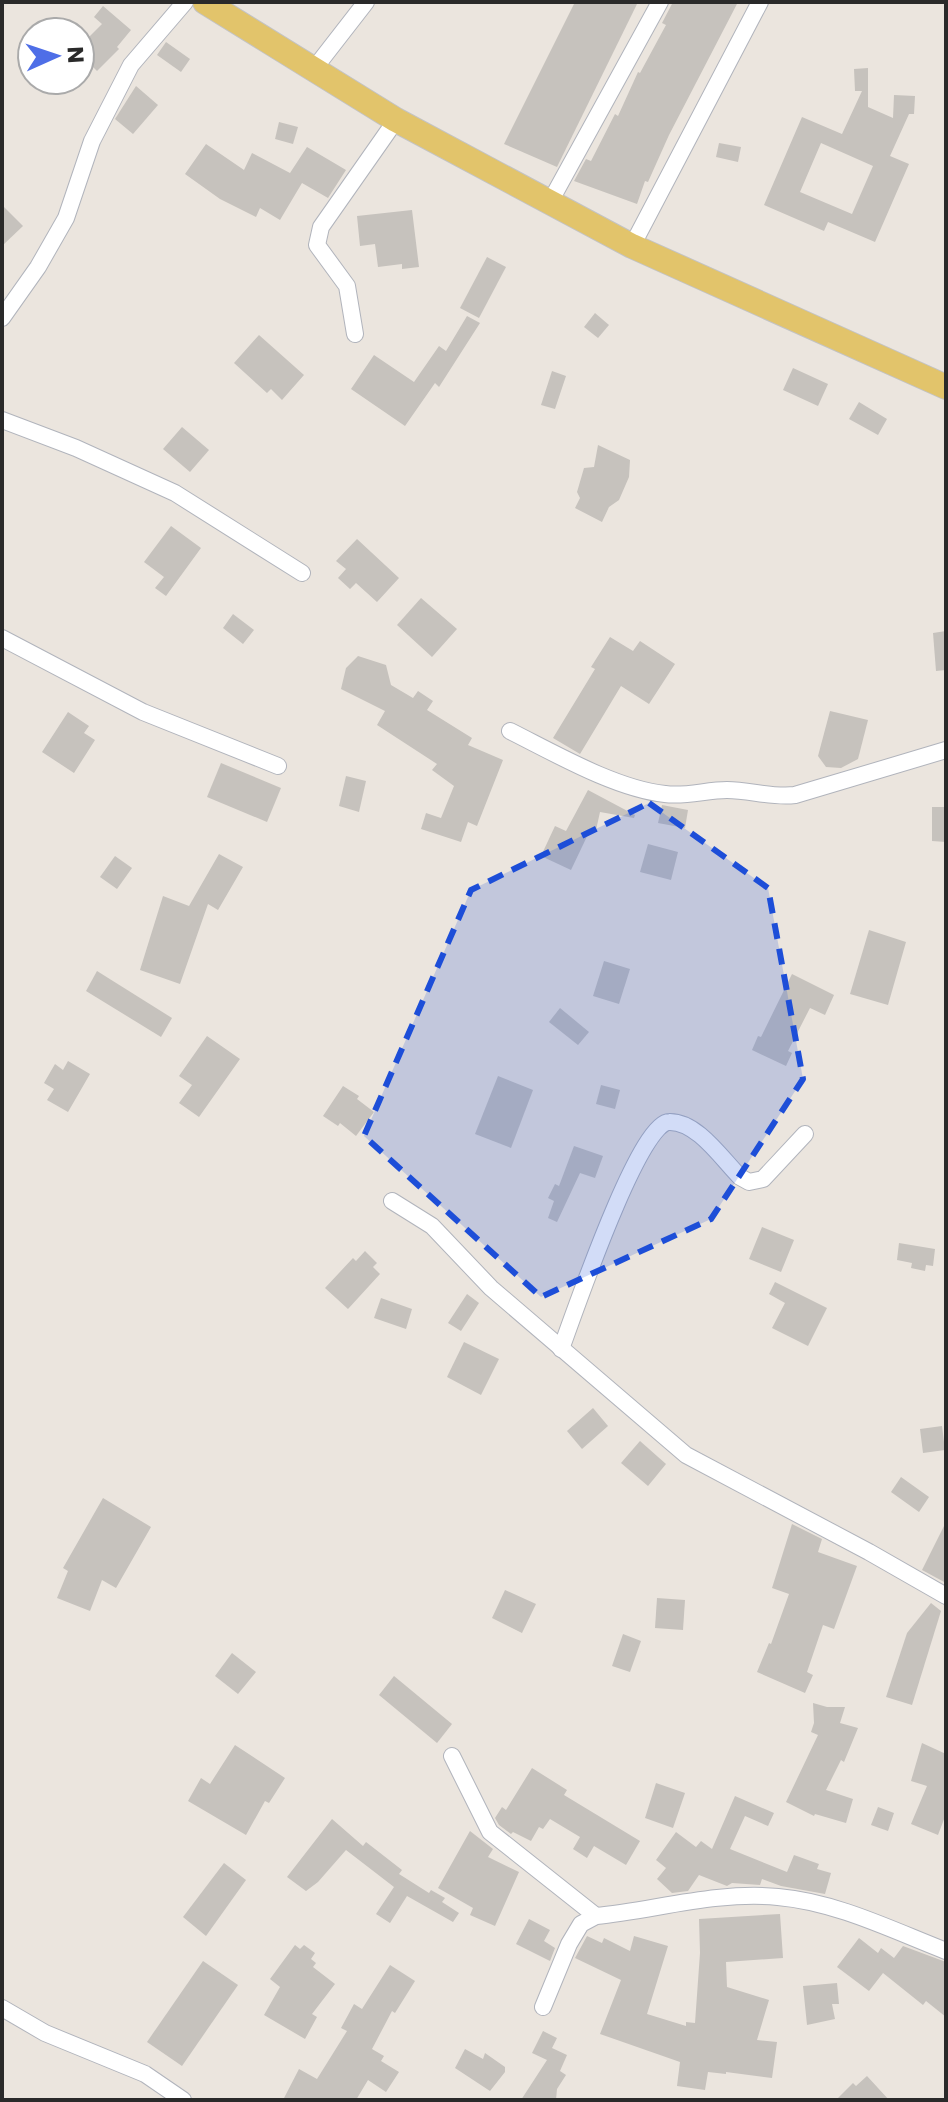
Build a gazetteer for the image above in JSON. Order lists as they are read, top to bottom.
{
  "north": "right"
}
